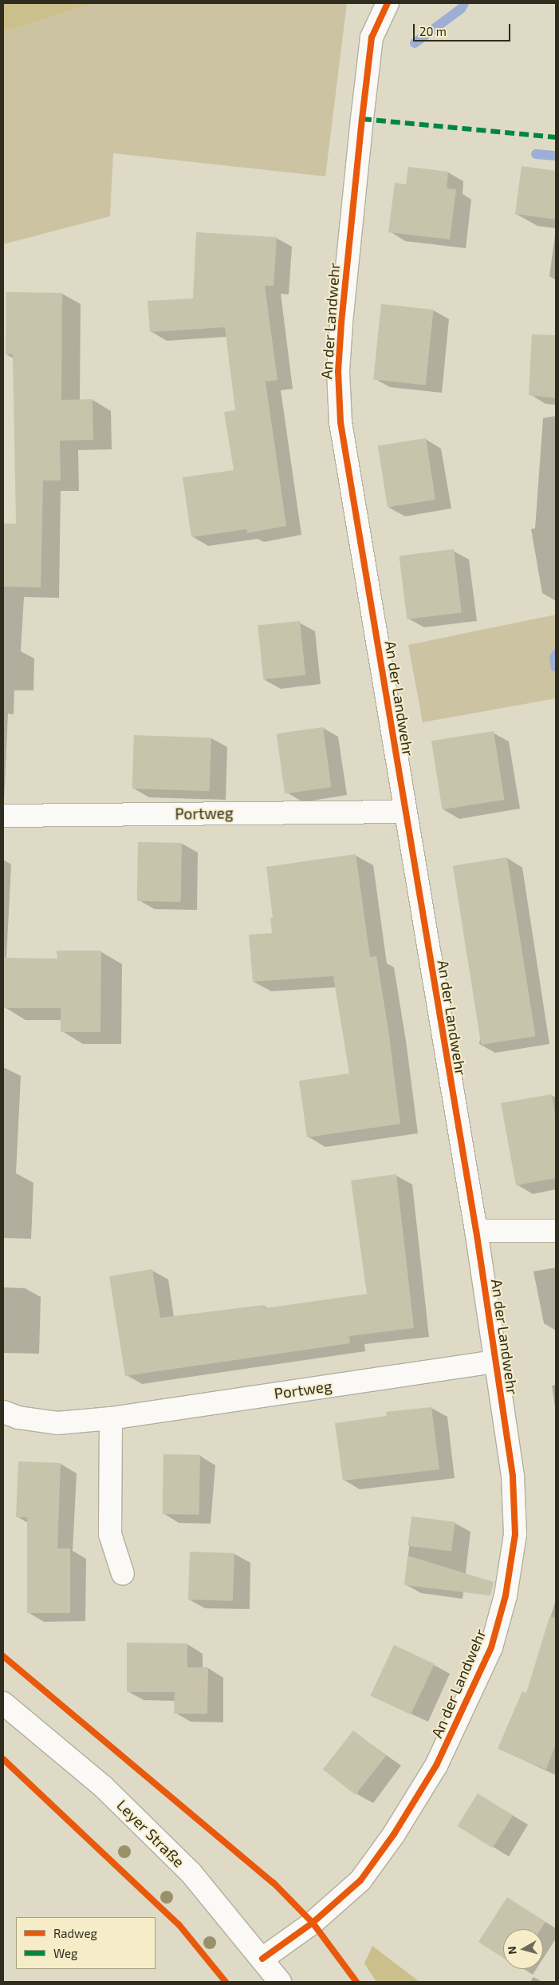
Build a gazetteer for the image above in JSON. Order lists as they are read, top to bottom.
{
  "streets": {
    "street": ["An der Landwehr", "Portweg", "Leyer Straße"]
  },
  "crossings": [
    ["An der Landwehr", "Portweg"],
    ["An der Landwehr", "Leyer Straße"]
  ],
  "legend": ["Radweg", "Weg"],
  "scale_bar": "20 m",
  "north": "left"
}
